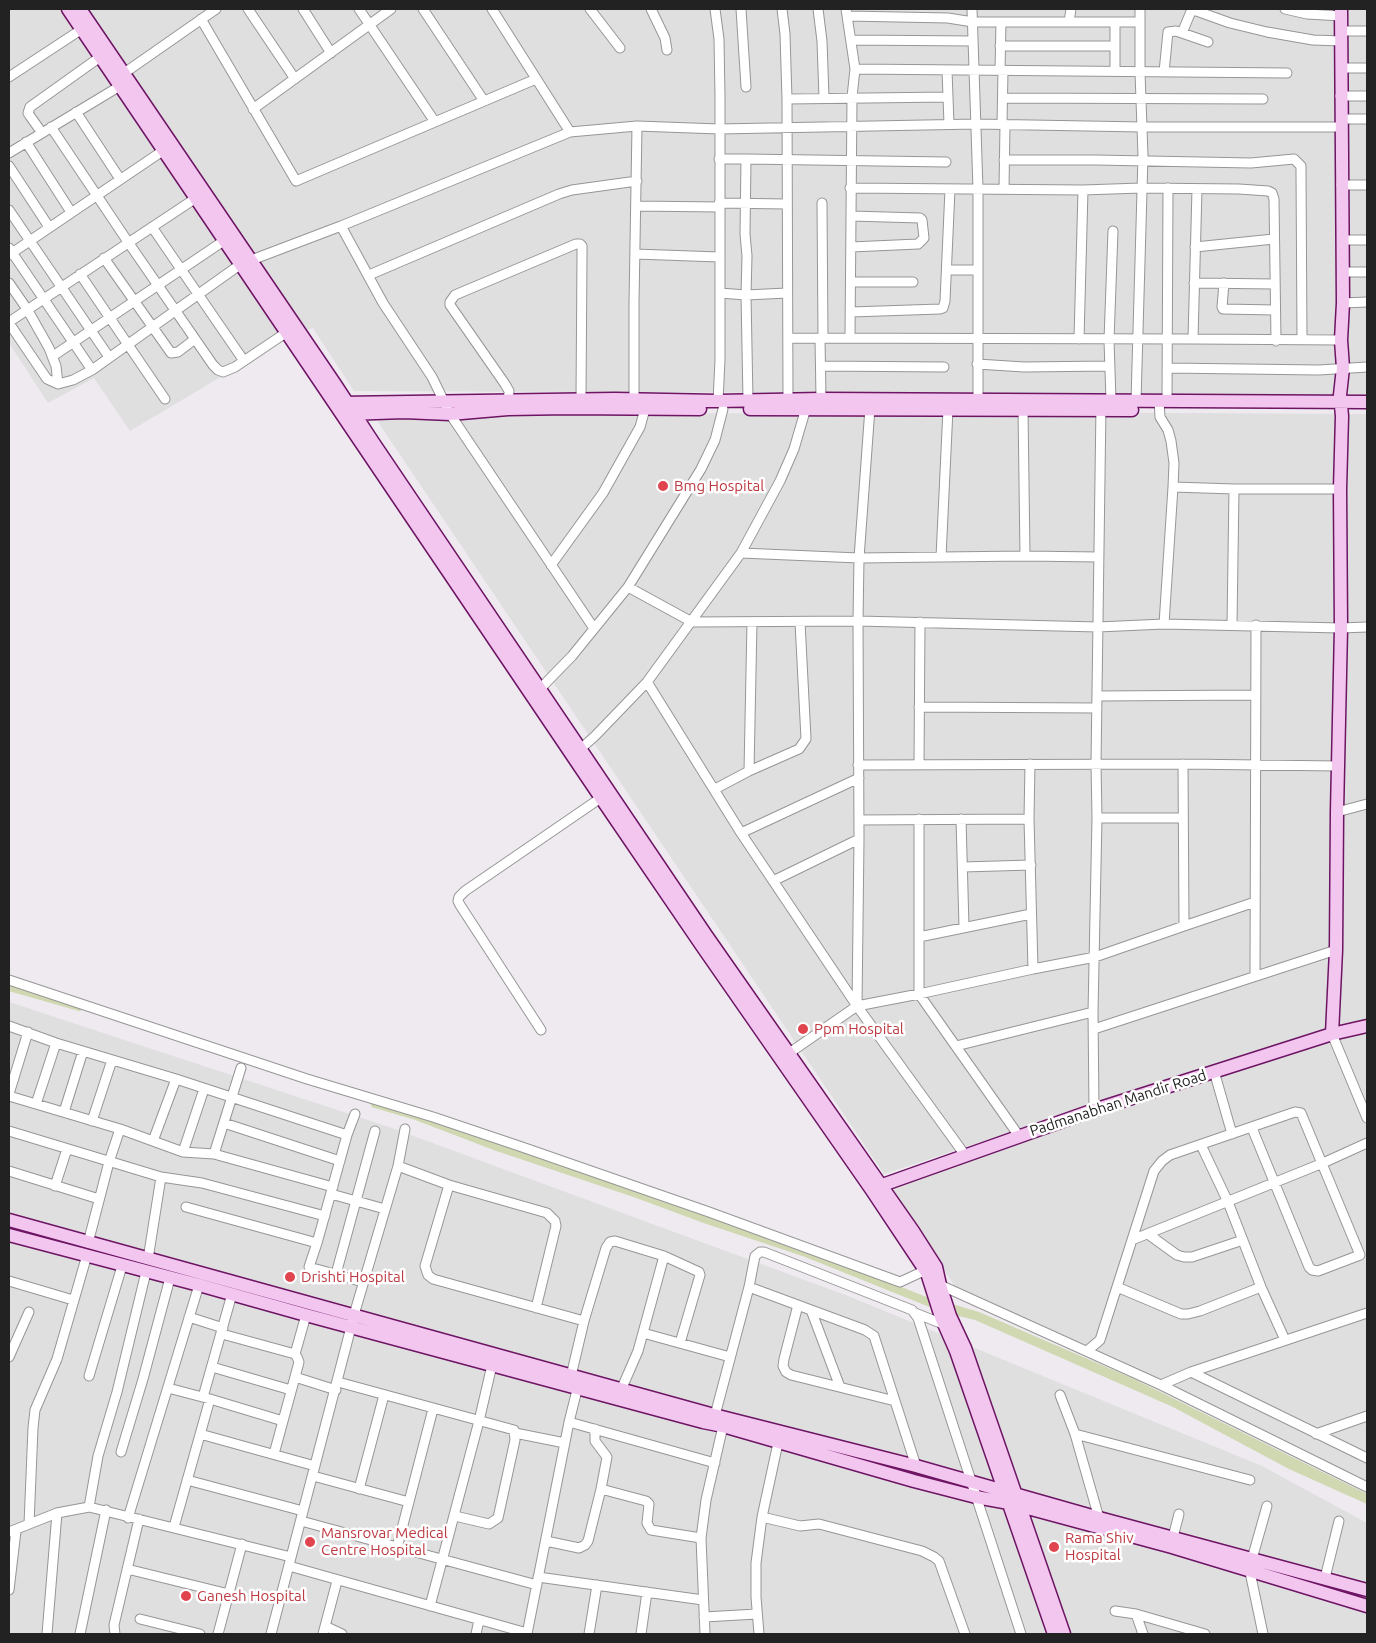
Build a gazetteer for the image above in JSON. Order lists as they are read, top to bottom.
{
  "streets": {
    "street": ["Padmanabhan Mandir Road"]
  },
  "places": [
    "Bmg Hospital",
    "Ppm Hospital",
    "Drishti Hospital",
    "Mansrovar Medical Centre Hospital",
    "Rama Shiv Hospital",
    "Ganesh Hospital"
  ]
}
